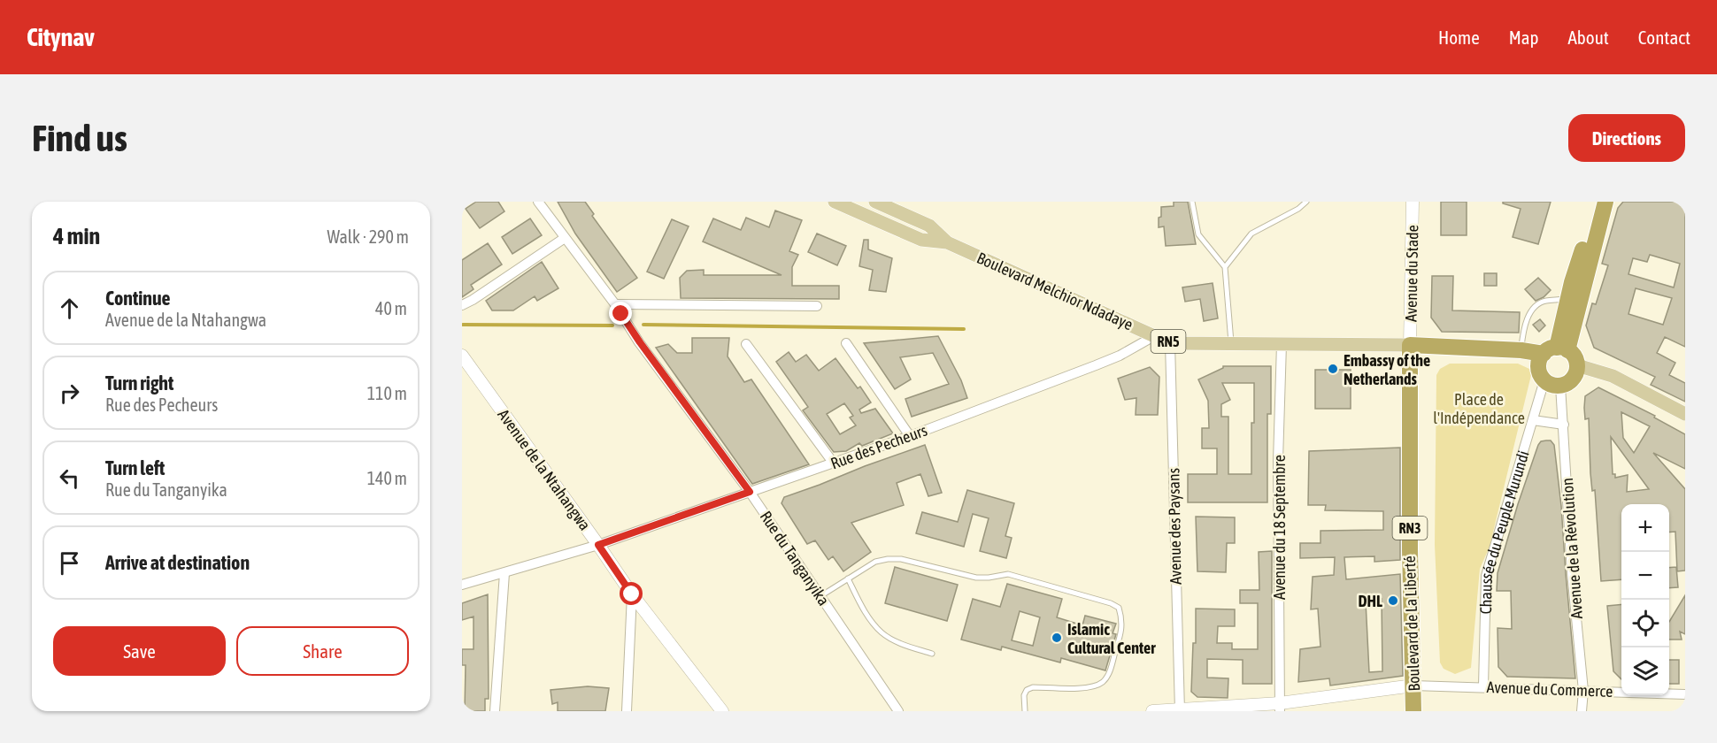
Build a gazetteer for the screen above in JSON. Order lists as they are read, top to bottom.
{
  "streets": {
    "highway": ["RN5", "RN3", "Boulevard de La Liberté"],
    "main road": ["Boulevard Melchior Ndadaye"],
    "street": [
      "Avenue du Stade",
      "Rue des Pecheurs",
      "Avenue de la Ntahangwa",
      "Avenue des Paysans",
      "Avenue du 18 Septembre",
      "Chaussée du Peuple Murundi",
      "Avenue de la Révolution",
      "Rue du Tanganyika",
      "Avenue du Commerce"
    ]
  },
  "crossings": [
    ["Avenue du Stade", "Boulevard Melchior Ndadaye"],
    ["Avenue du Stade", "RN5"],
    ["Avenue du Stade", "Boulevard de La Liberté"],
    ["Boulevard Melchior Ndadaye", "RN5"],
    ["Boulevard Melchior Ndadaye", "Rue des Pecheurs"],
    ["Boulevard Melchior Ndadaye", "Avenue des Paysans"],
    ["Boulevard Melchior Ndadaye", "Avenue du 18 Septembre"],
    ["Boulevard Melchior Ndadaye", "Boulevard de La Liberté"],
    ["RN5", "Chaussée du Peuple Murundi"],
    ["RN5", "Avenue de la Révolution"],
    ["RN5", "Boulevard de La Liberté"],
    ["Rue des Pecheurs", "Avenue de la Ntahangwa"],
    ["Rue des Pecheurs", "Rue du Tanganyika"],
    ["Chaussée du Peuple Murundi", "Avenue de la Révolution"],
    ["Chaussée du Peuple Murundi", "Avenue du Commerce"],
    ["Avenue de la Révolution", "Avenue du Commerce"],
    ["Boulevard de La Liberté", "Avenue du Commerce"]
  ],
  "parks": ["Place de l'Indépendance"],
  "places": ["Embassy of the Netherlands", "DHL", "Islamic Cultural Center"],
  "page": {
    "header": "Citynav",
    "nav": [
      "Home",
      "Map",
      "About",
      "Contact"
    ],
    "buttons": [
      "Directions",
      ["Save", "Share"]
    ],
    "title": "Find us",
    "heading": ["4 min", "Walk · 290 m"],
    "list": [
      ["Continue", "Avenue de la Ntahangwa", "40 m"],
      ["Turn right", "Rue des Pecheurs", "110 m"],
      ["Turn left", "Rue du Tanganyika", "140 m"],
      "Arrive at destination"
    ],
    "map_buttons": ["+", "−"]
  }
}
